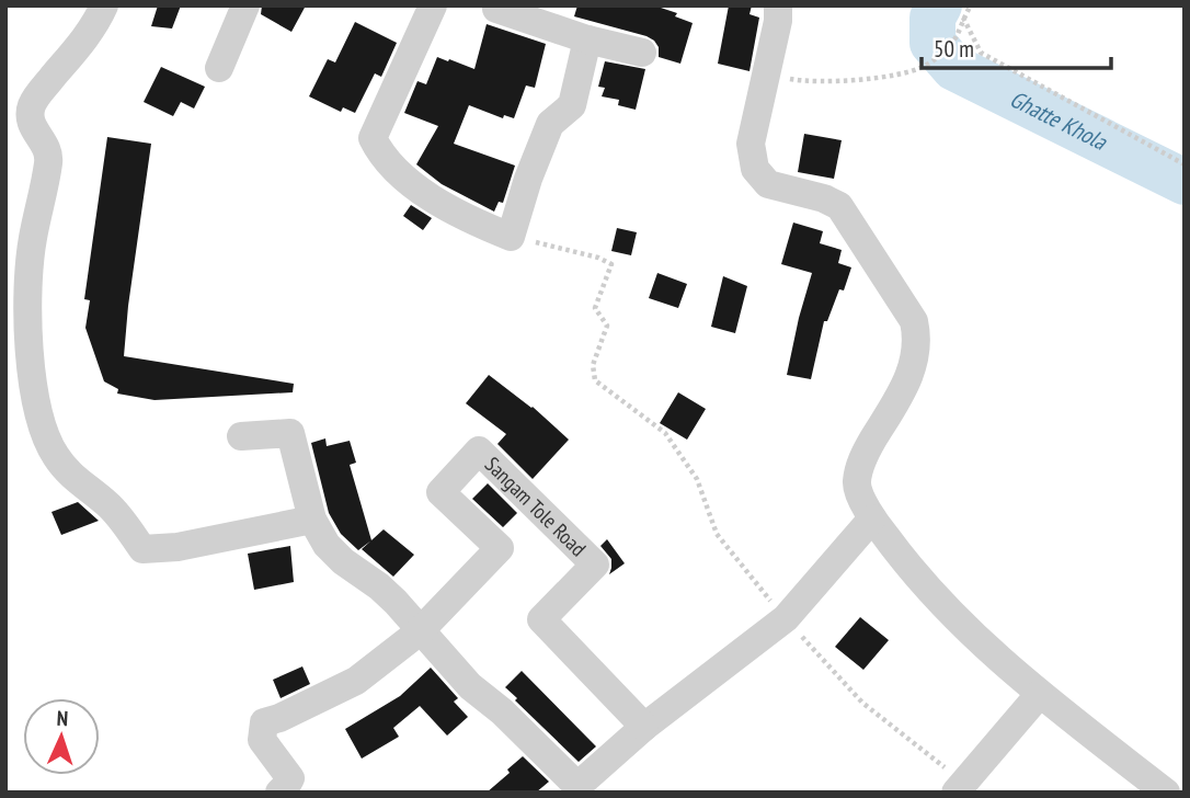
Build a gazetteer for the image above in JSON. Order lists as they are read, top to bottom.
{
  "streets": {
    "street": ["Sangam Tole Road"]
  },
  "water": ["Ghatte Khola"],
  "scale_bar": "50 m",
  "north": "top"
}
